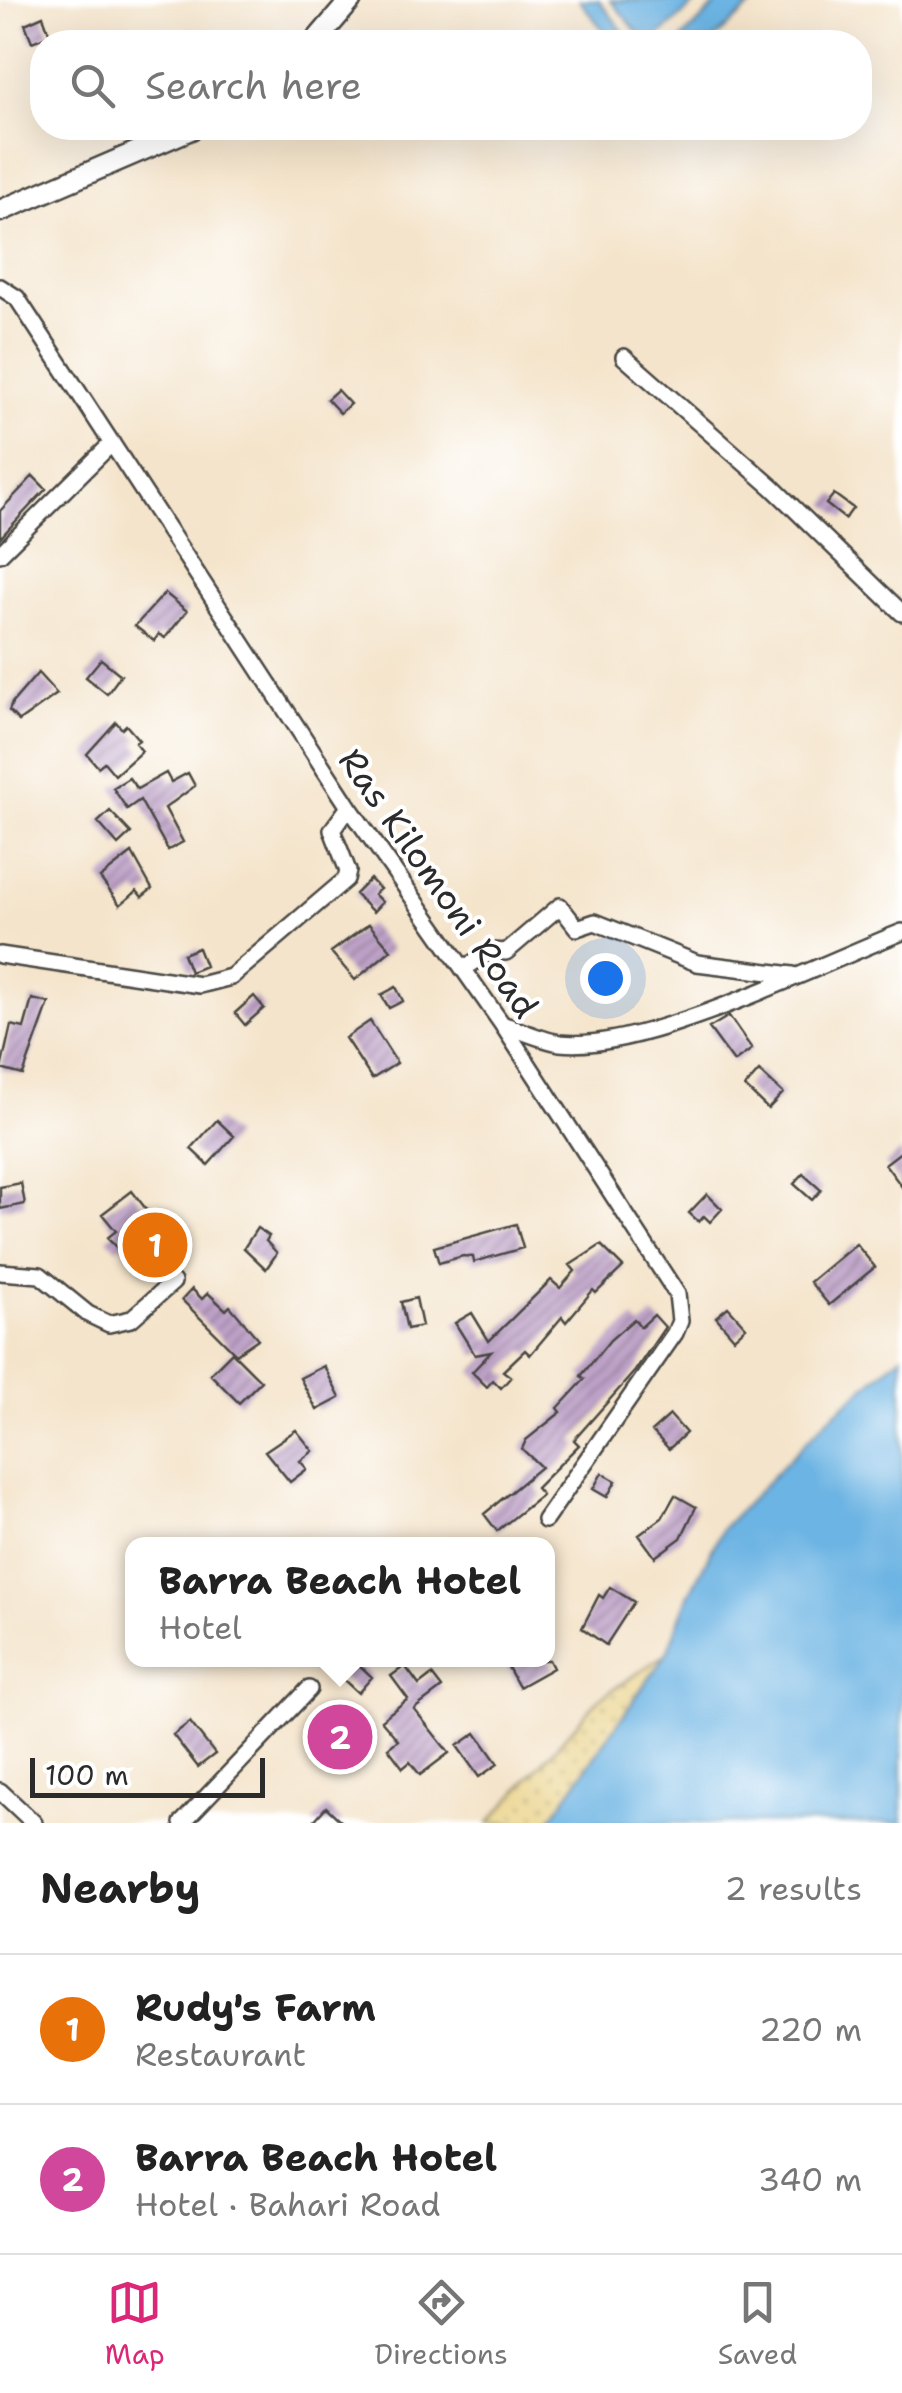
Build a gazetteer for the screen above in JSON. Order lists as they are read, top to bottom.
{
  "streets": {
    "street": ["Ras Kilomoni Road"]
  },
  "scale_bar": "100 m",
  "page": {
    "search": "Search here",
    "pins": ["1", "2"],
    "popup": ["Barra Beach Hotel", "Hotel"],
    "scale": "100 m",
    "heading": ["Nearby", "2 results"],
    "list": [
      {
        "mark": "1",
        "name": "Rudy's Farm",
        "note": "Restaurant",
        "value": "220 m"
      },
      {
        "mark": "2",
        "name": "Barra Beach Hotel",
        "note": "Hotel · Bahari Road",
        "value": "340 m"
      }
    ],
    "nav": ["Map", "Directions", "Saved"]
  }
}
